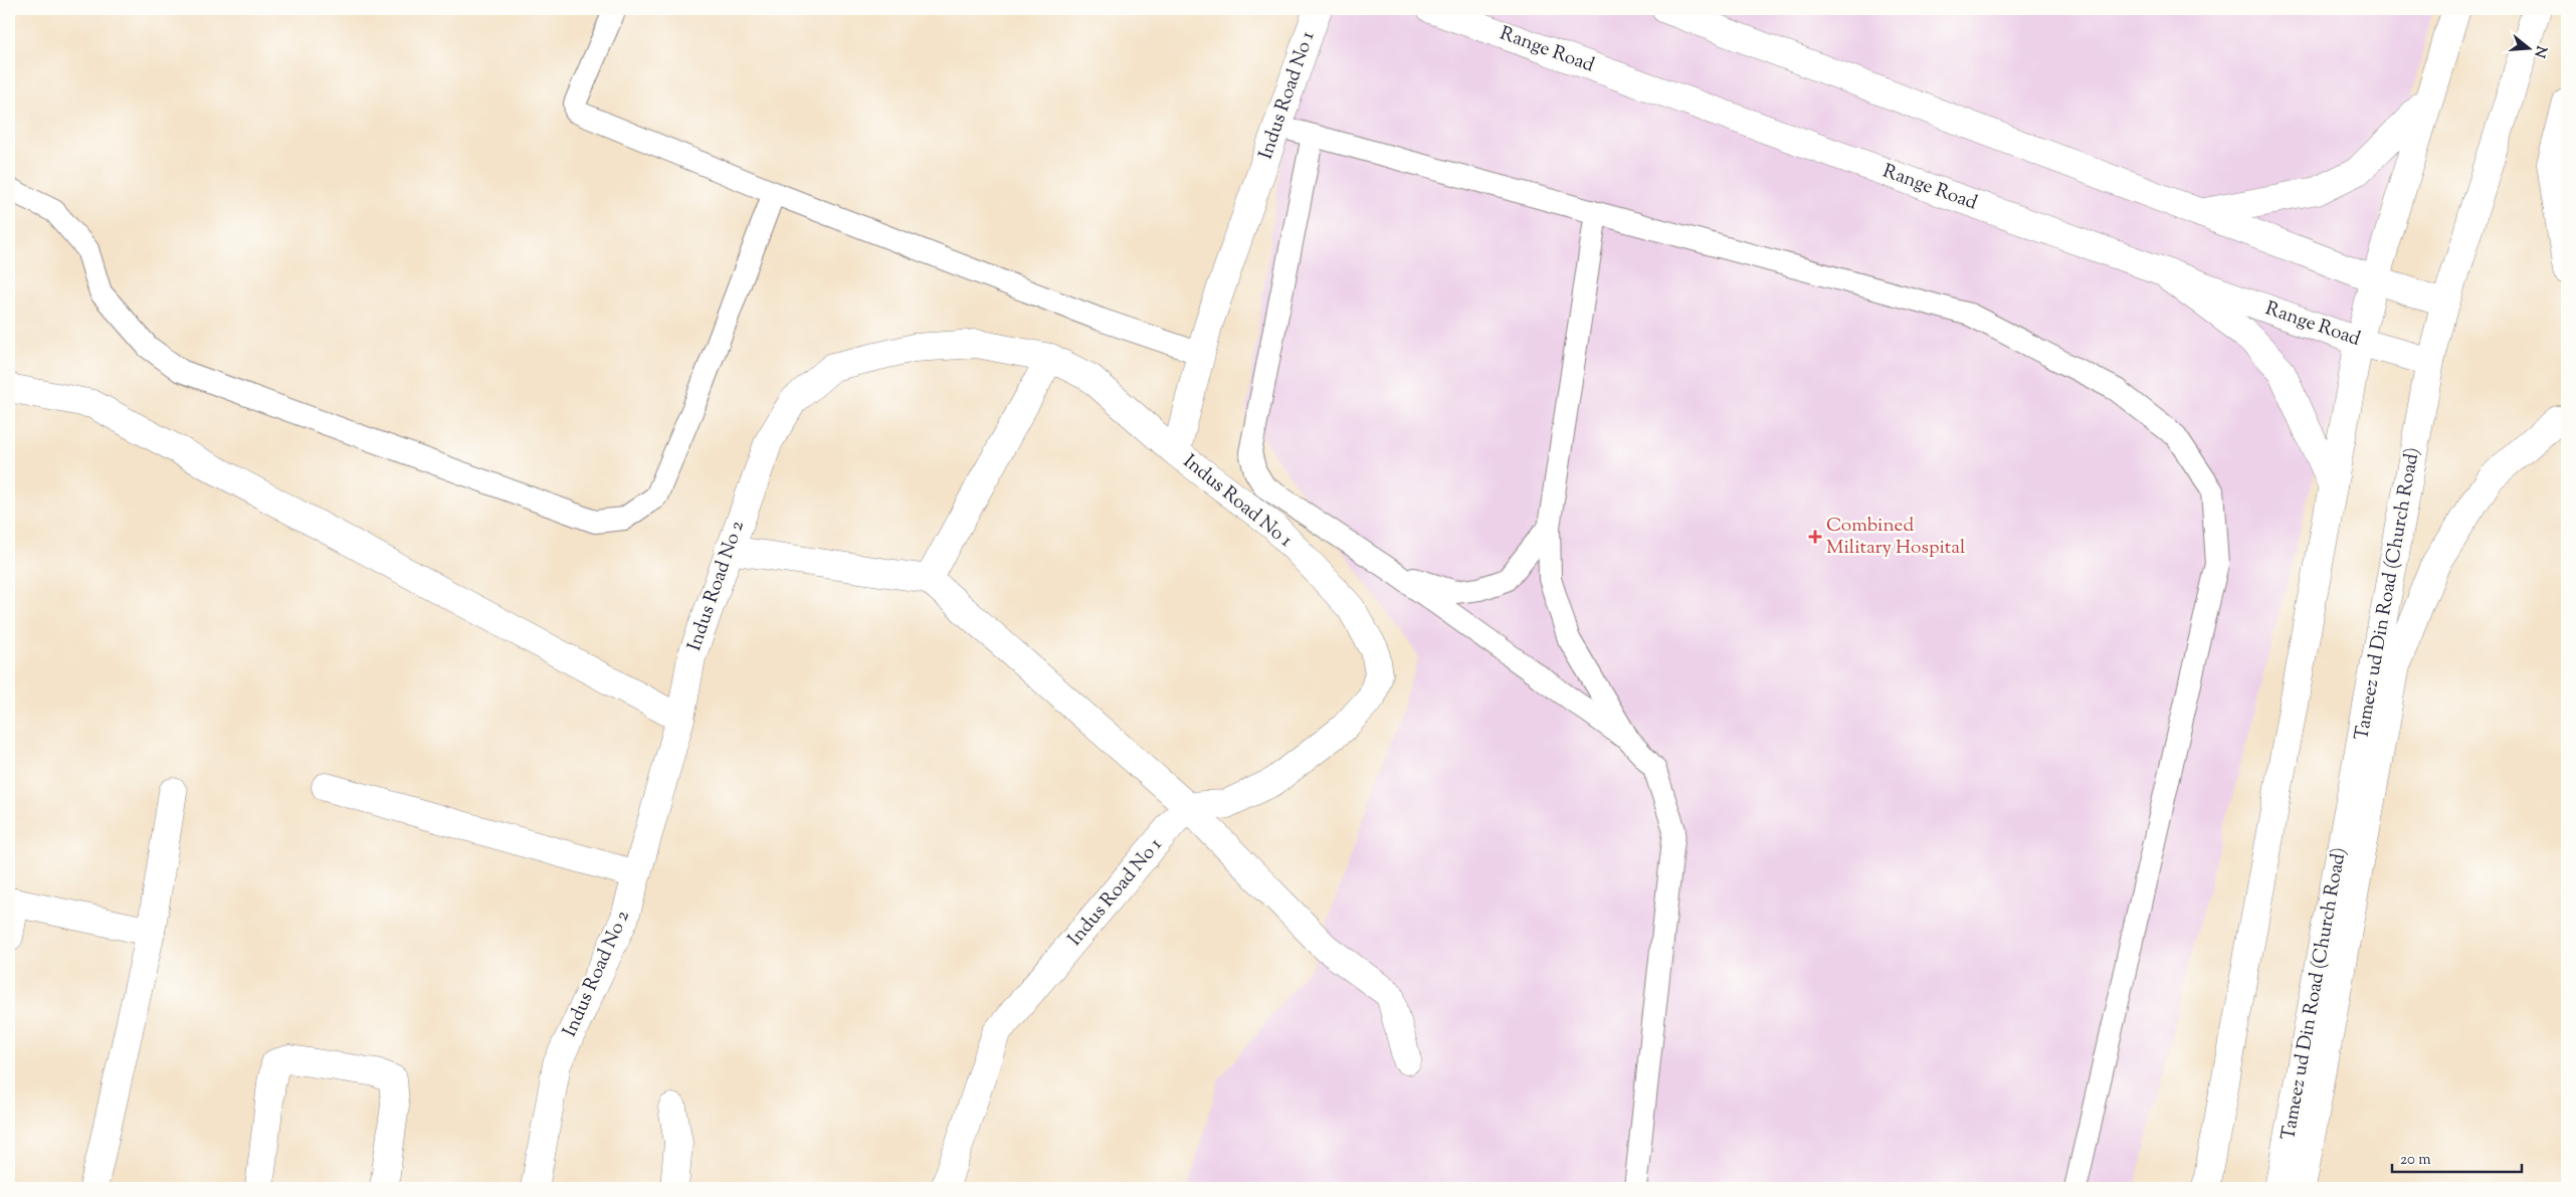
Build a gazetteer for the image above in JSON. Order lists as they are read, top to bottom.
{
  "streets": {
    "street": [
      "Range Road",
      "Indus Road No 1",
      "Indus Road No 2",
      "Tameez ud Din Road (Church Road)"
    ]
  },
  "crossings": [
    ["Range Road", "Tameez ud Din Road (Church Road)"],
    ["Indus Road No 1", "Indus Road No 2"]
  ],
  "places": {
    "health": ["Combined Military Hospital"]
  },
  "scale_bar": "20 m",
  "north": "right"
}
